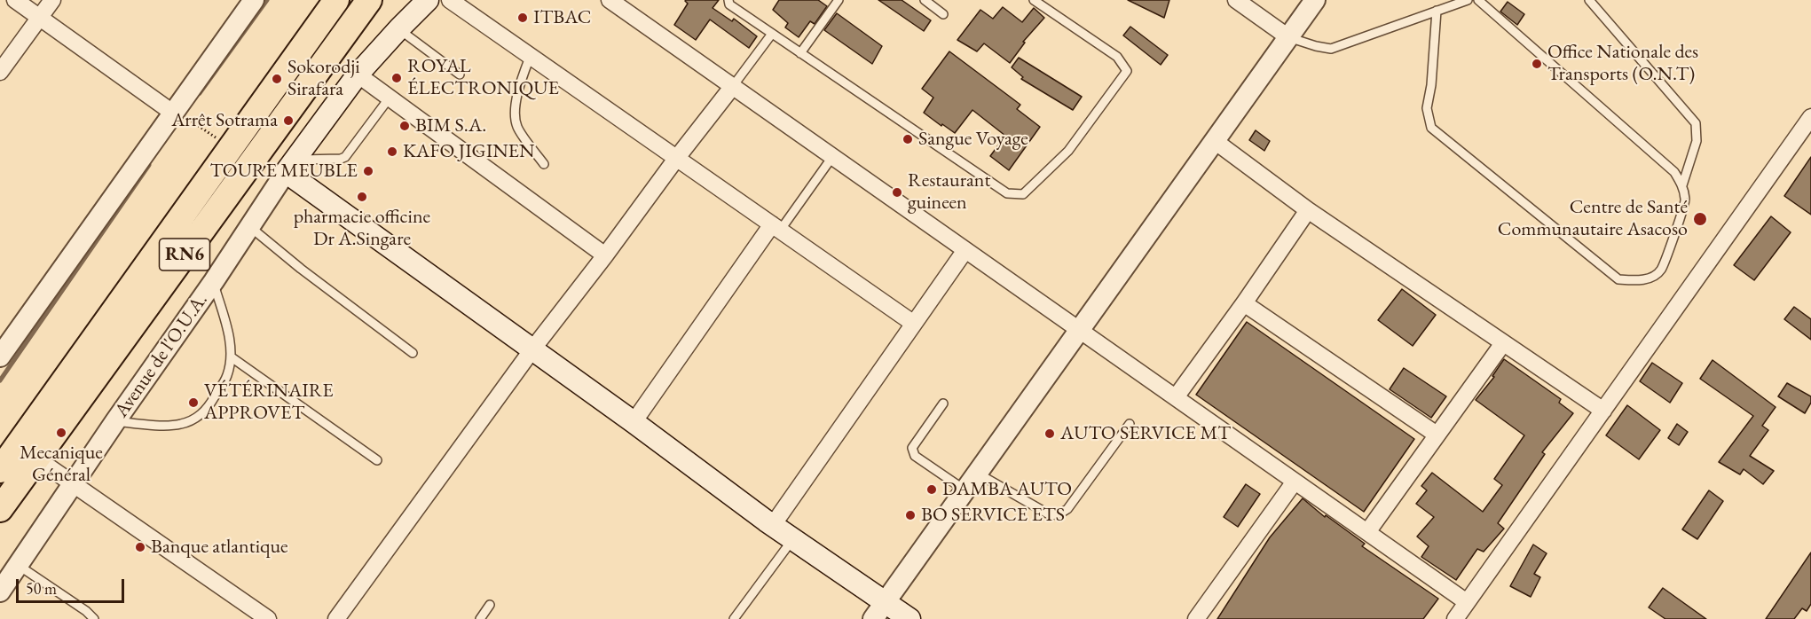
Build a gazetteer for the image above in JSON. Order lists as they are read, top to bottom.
{
  "streets": {
    "highway": ["RN6", "Avenue de l'O.U.A."]
  },
  "places": [
    "ITBAC",
    "Office Nationale des Transports (O.N.T)",
    "ROYAL ÉLECTRONIQUE",
    "Sokorodji Sirafara",
    "Arrêt Sotrama",
    "BIM S.A.",
    "Sangue Voyage",
    "KAFO JIGINEN",
    "TOURE MEUBLE",
    "Restaurant guineen",
    "pharmacie officine Dr A.Singare",
    "Centre de Santé Communautaire Asacoso",
    "VÉTÉRINAIRE APPROVET",
    "Mecanique Général",
    "AUTO SERVICE MT",
    "DAMBA AUTO",
    "BO SERVICE ETS",
    "Banque atlantique"
  ],
  "scale_bar": "50 m"
}
